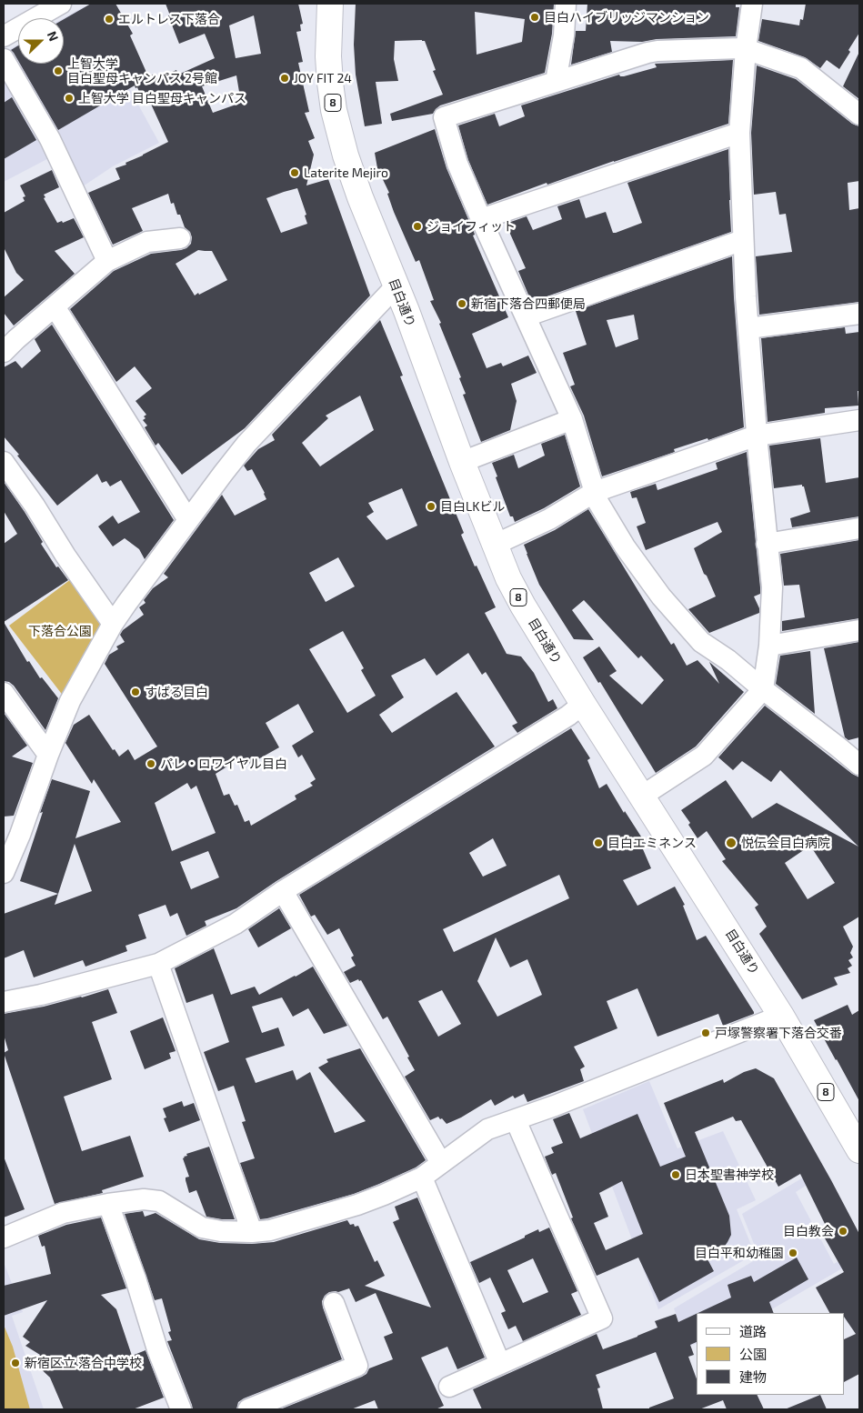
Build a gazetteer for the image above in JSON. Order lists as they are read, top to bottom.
{
  "streets": {
    "main road": ["8", "目白通り"]
  },
  "parks": ["下落合公園"],
  "places": [
    "目白ハイブリッジマンション",
    "エルトレス下落合",
    "上智大学 目白聖母キャンパス 2号館",
    "JOY FIT 24",
    "上智大学 目白聖母キャンパス",
    "Laterite Mejiro",
    "ジョイフィット",
    "新宿下落合四郵便局",
    "目白LKビル",
    "すばる目白",
    "パレ・ロワイヤル目白",
    "目白エミネンス",
    "悦伝会目白病院",
    "戸塚警察署下落合交番",
    "日本聖書神学校",
    "目白教会",
    "目白平和幼稚園",
    "新宿区立 落合中学校"
  ],
  "legend": ["道路", "公園", "建物"],
  "north": "right"
}
